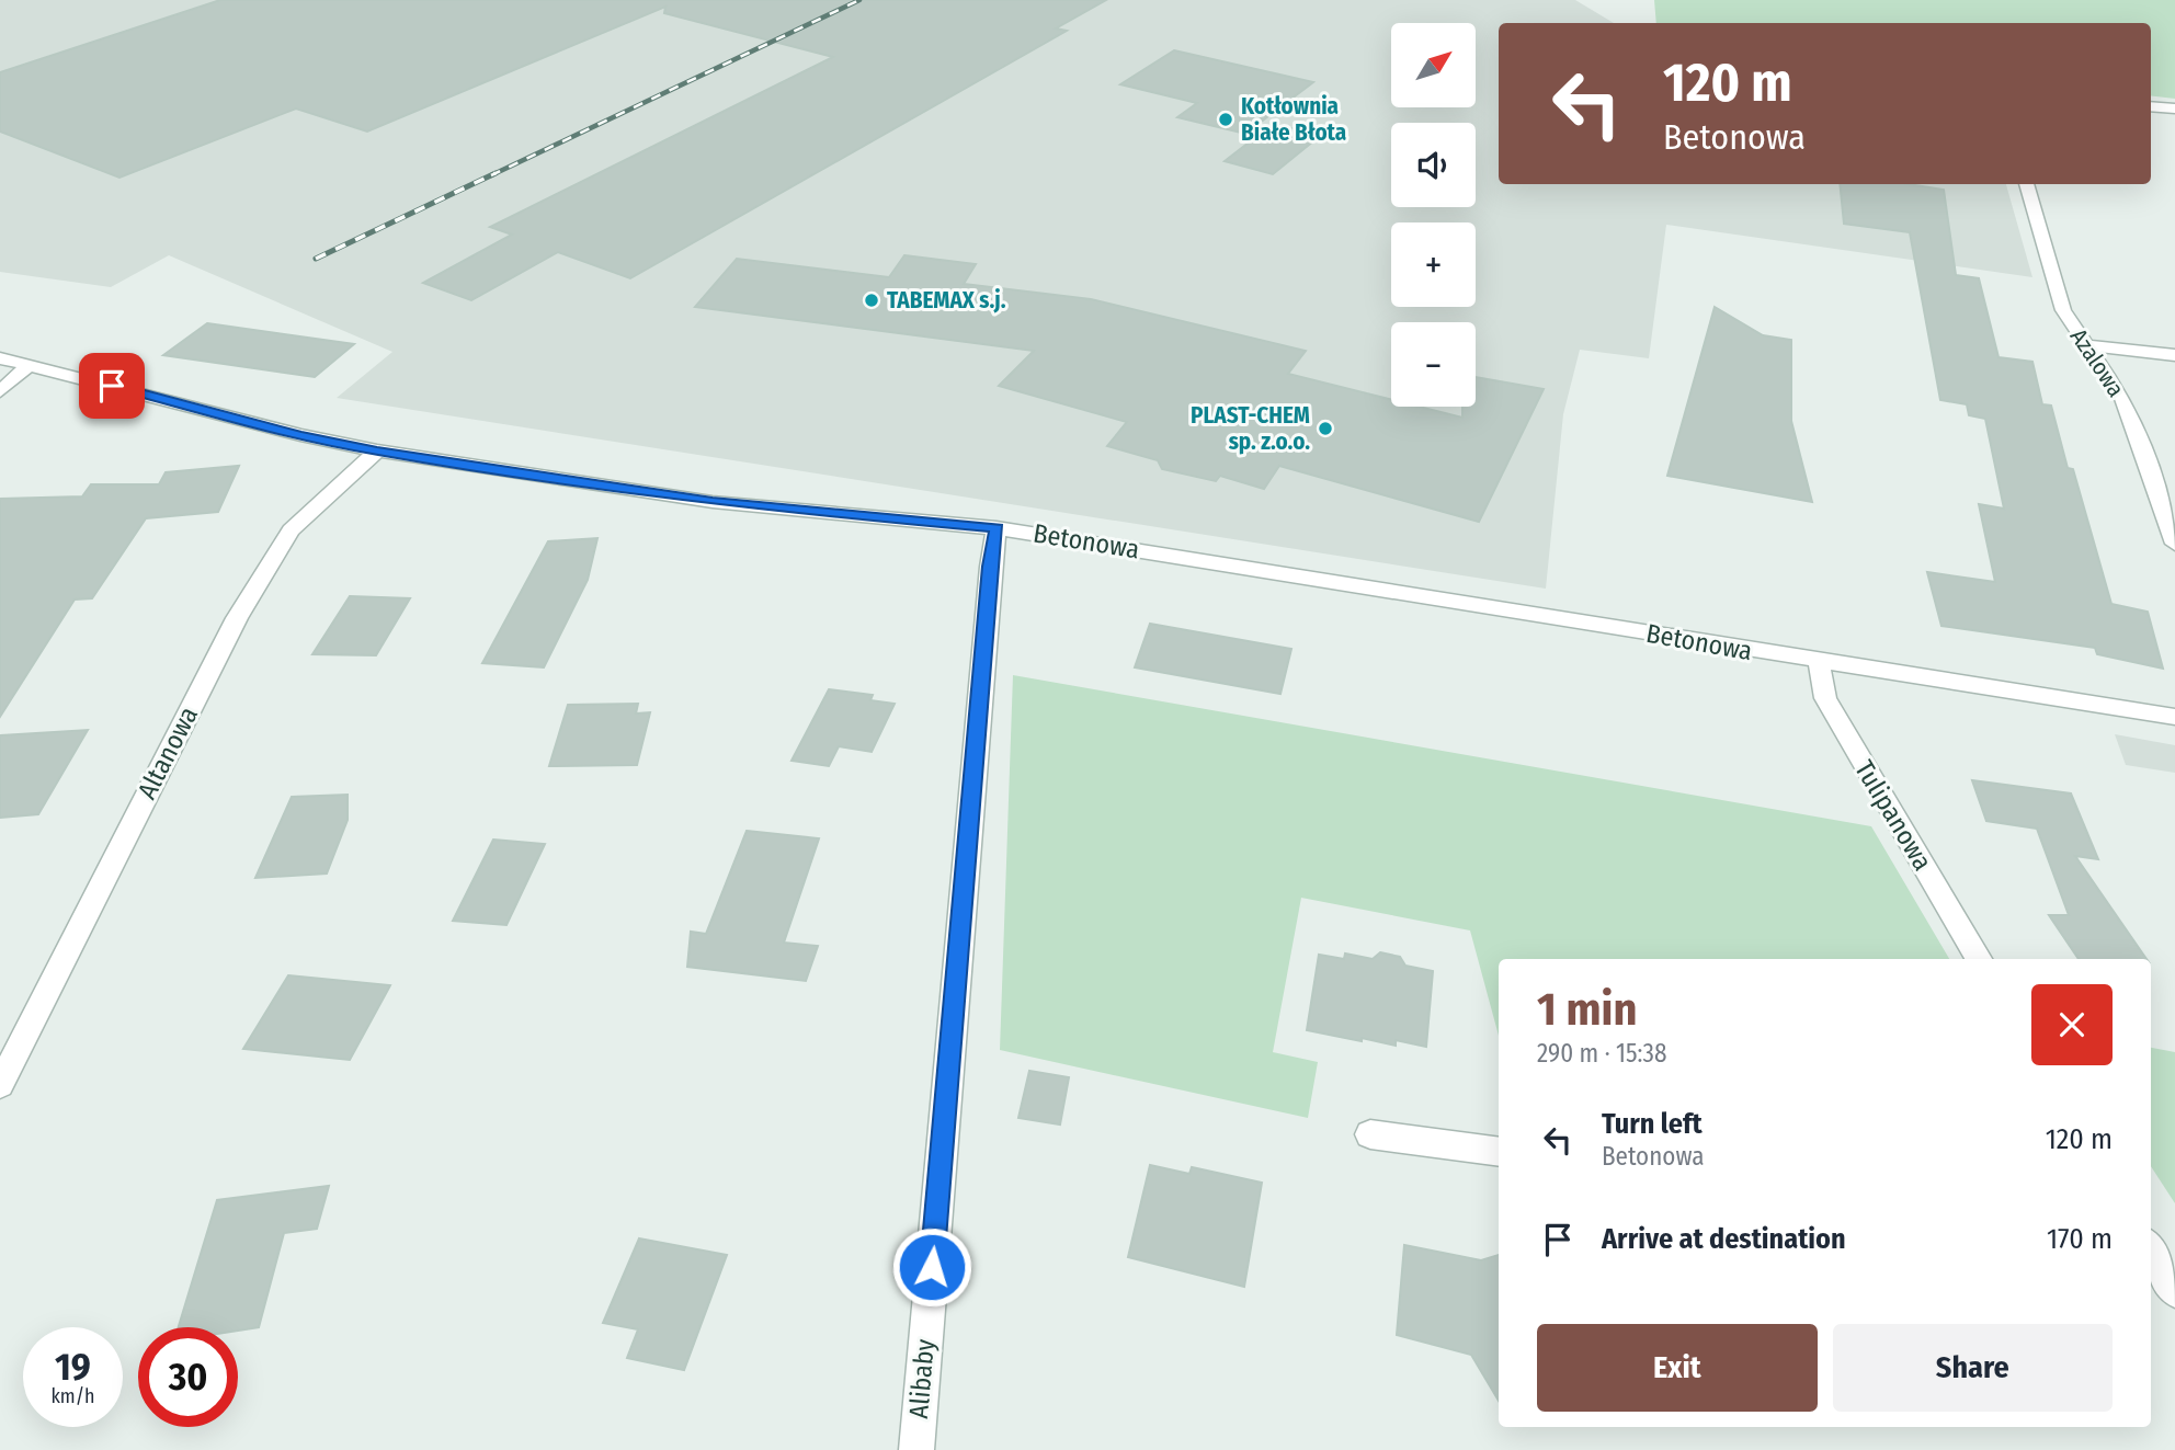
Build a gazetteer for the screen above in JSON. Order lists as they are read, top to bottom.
{
  "streets": {
    "street": [
      "Azalowa",
      "Betonowa",
      "Altanowa",
      "Tulipanowa",
      "Alibaby"
    ]
  },
  "crossings": [
    ["Betonowa", "Altanowa"],
    ["Betonowa", "Tulipanowa"],
    ["Betonowa", "Alibaby"]
  ],
  "places": ["Kotłownia Białe Błota", "TABEMAX s.j.", "PLAST-CHEM sp. z.o.o."],
  "north": "top right",
  "page": {
    "map_buttons": ["+", "−"],
    "turn": ["120 m", "Betonowa"],
    "heading": ["1 min", "290 m · 15:38"],
    "list": [
      {
        "name": "Turn left",
        "note": "Betonowa",
        "value": "120 m"
      },
      {
        "name": "Arrive at destination",
        "value": "170 m"
      }
    ],
    "buttons": ["Exit", "Share"],
    "speed": "19 km/h",
    "limit": "30"
  }
}
